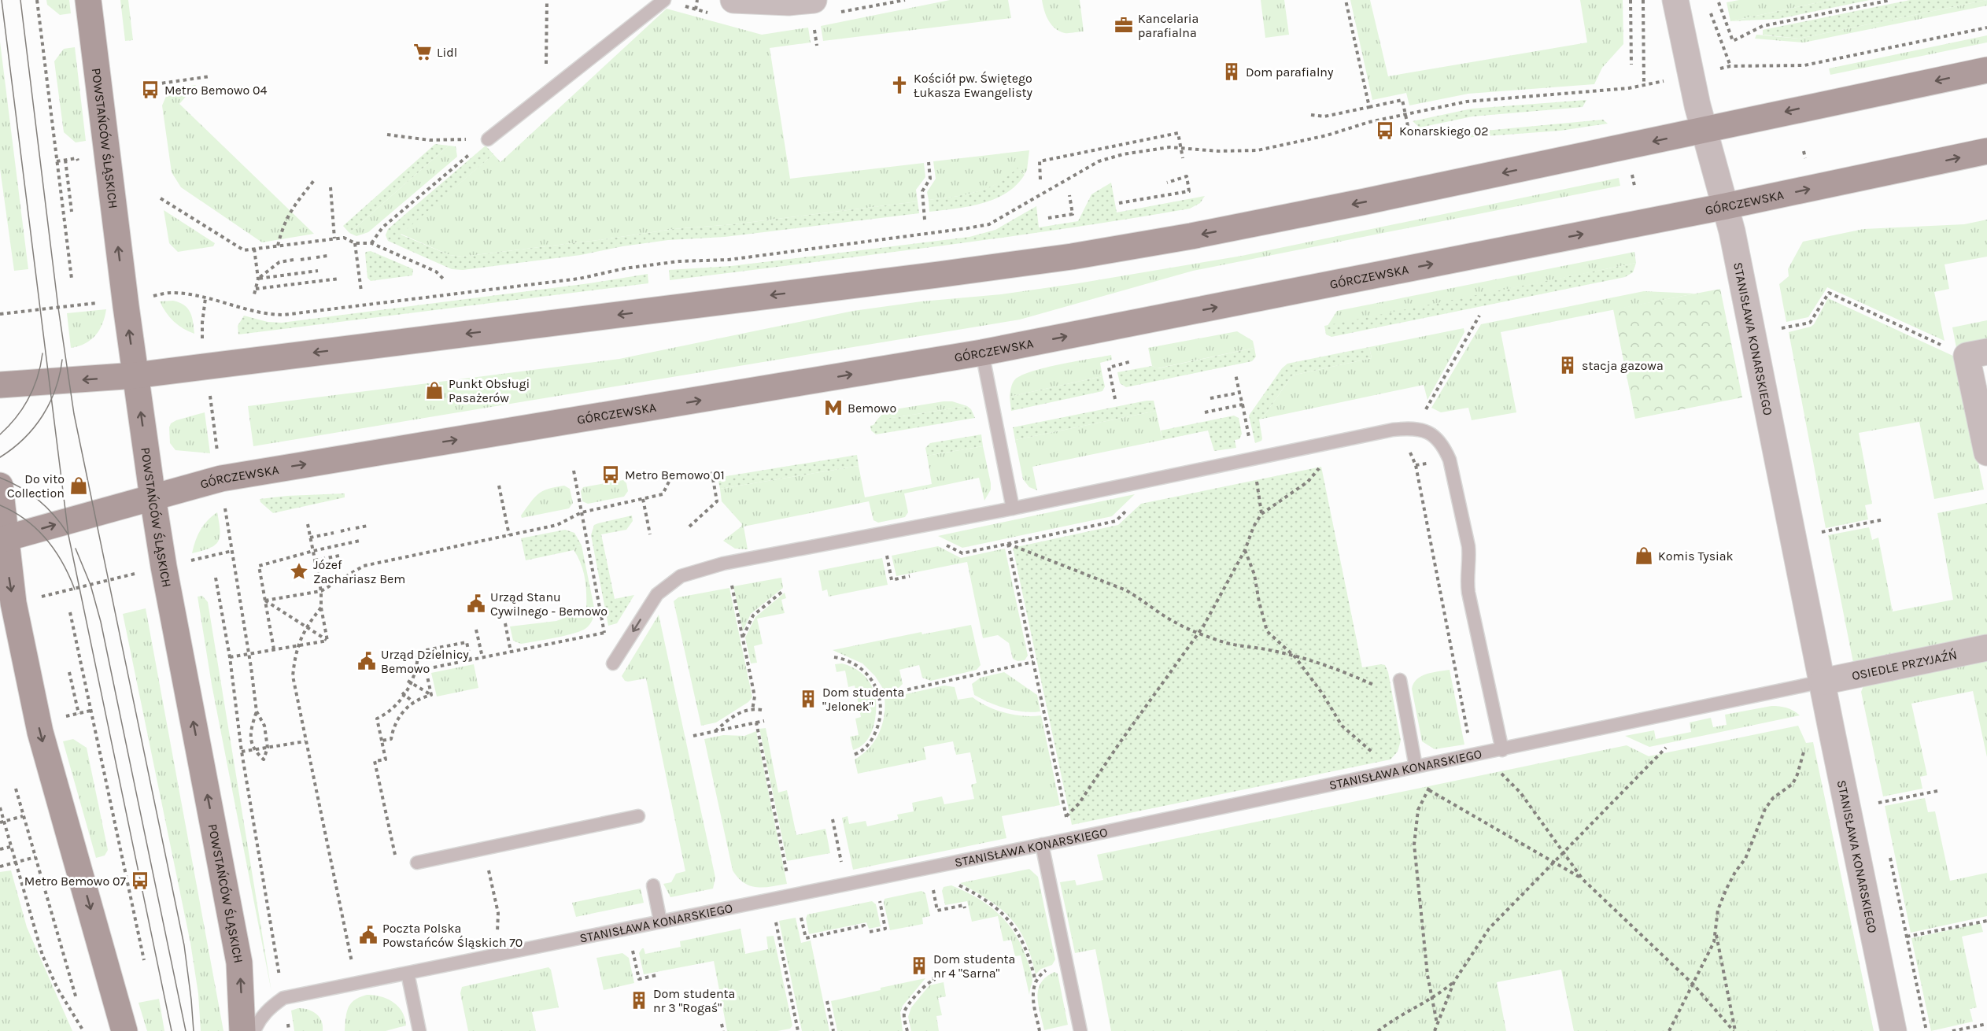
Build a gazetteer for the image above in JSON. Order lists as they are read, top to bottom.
{
  "streets": {
    "main road": ["POWSTAŃCÓW ŚLĄSKICH", "GÓRCZEWSKA"],
    "street": ["STANISŁAWA KONARSKIEGO", "OSIEDLE PRZYJAŹŃ"]
  },
  "crossings": [
    ["POWSTAŃCÓW ŚLĄSKICH", "GÓRCZEWSKA"],
    ["GÓRCZEWSKA", "STANISŁAWA KONARSKIEGO"],
    ["STANISŁAWA KONARSKIEGO", "OSIEDLE PRZYJAŹŃ"]
  ],
  "places": {
    "office": ["Kancelaria parafialna"],
    "supermarket": ["Lidl"],
    "building": [
      "Dom parafialny",
      "stacja gazowa",
      "Dom studenta \"Jelonek\"",
      "Dom studenta nr 4 \"Sarna\"",
      "Dom studenta nr 3 \"Rogaś\""
    ],
    "church": ["Kościół pw. Świętego Łukasza Ewangelisty"],
    "bus stop": [
      "Metro Bemowo 04",
      "Konarskiego 02",
      "Metro Bemowo 01",
      "Metro Bemowo 07"
    ],
    "shop": ["Punkt Obsługi Pasażerów", "Do vito Collection", "Komis Tysiak"],
    "metro station": ["Bemowo"],
    "place": ["Józef Zachariasz Bem"],
    "public building": ["Urząd Stanu Cywilnego - Bemowo", "Urząd Dzielnicy Bemowo", "Poczta Polska Powstańców Śląskich 70"]
  }
}
